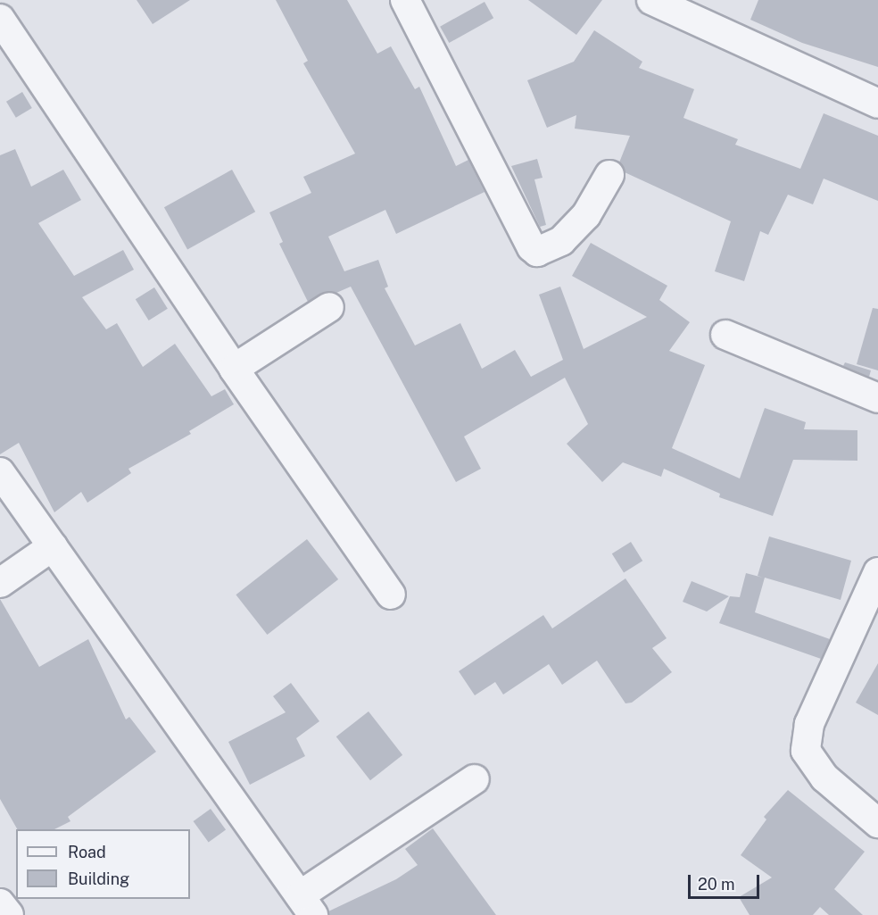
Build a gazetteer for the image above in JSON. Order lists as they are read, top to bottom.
{
  "legend": ["Road", "Building"],
  "scale_bar": "20 m"
}
